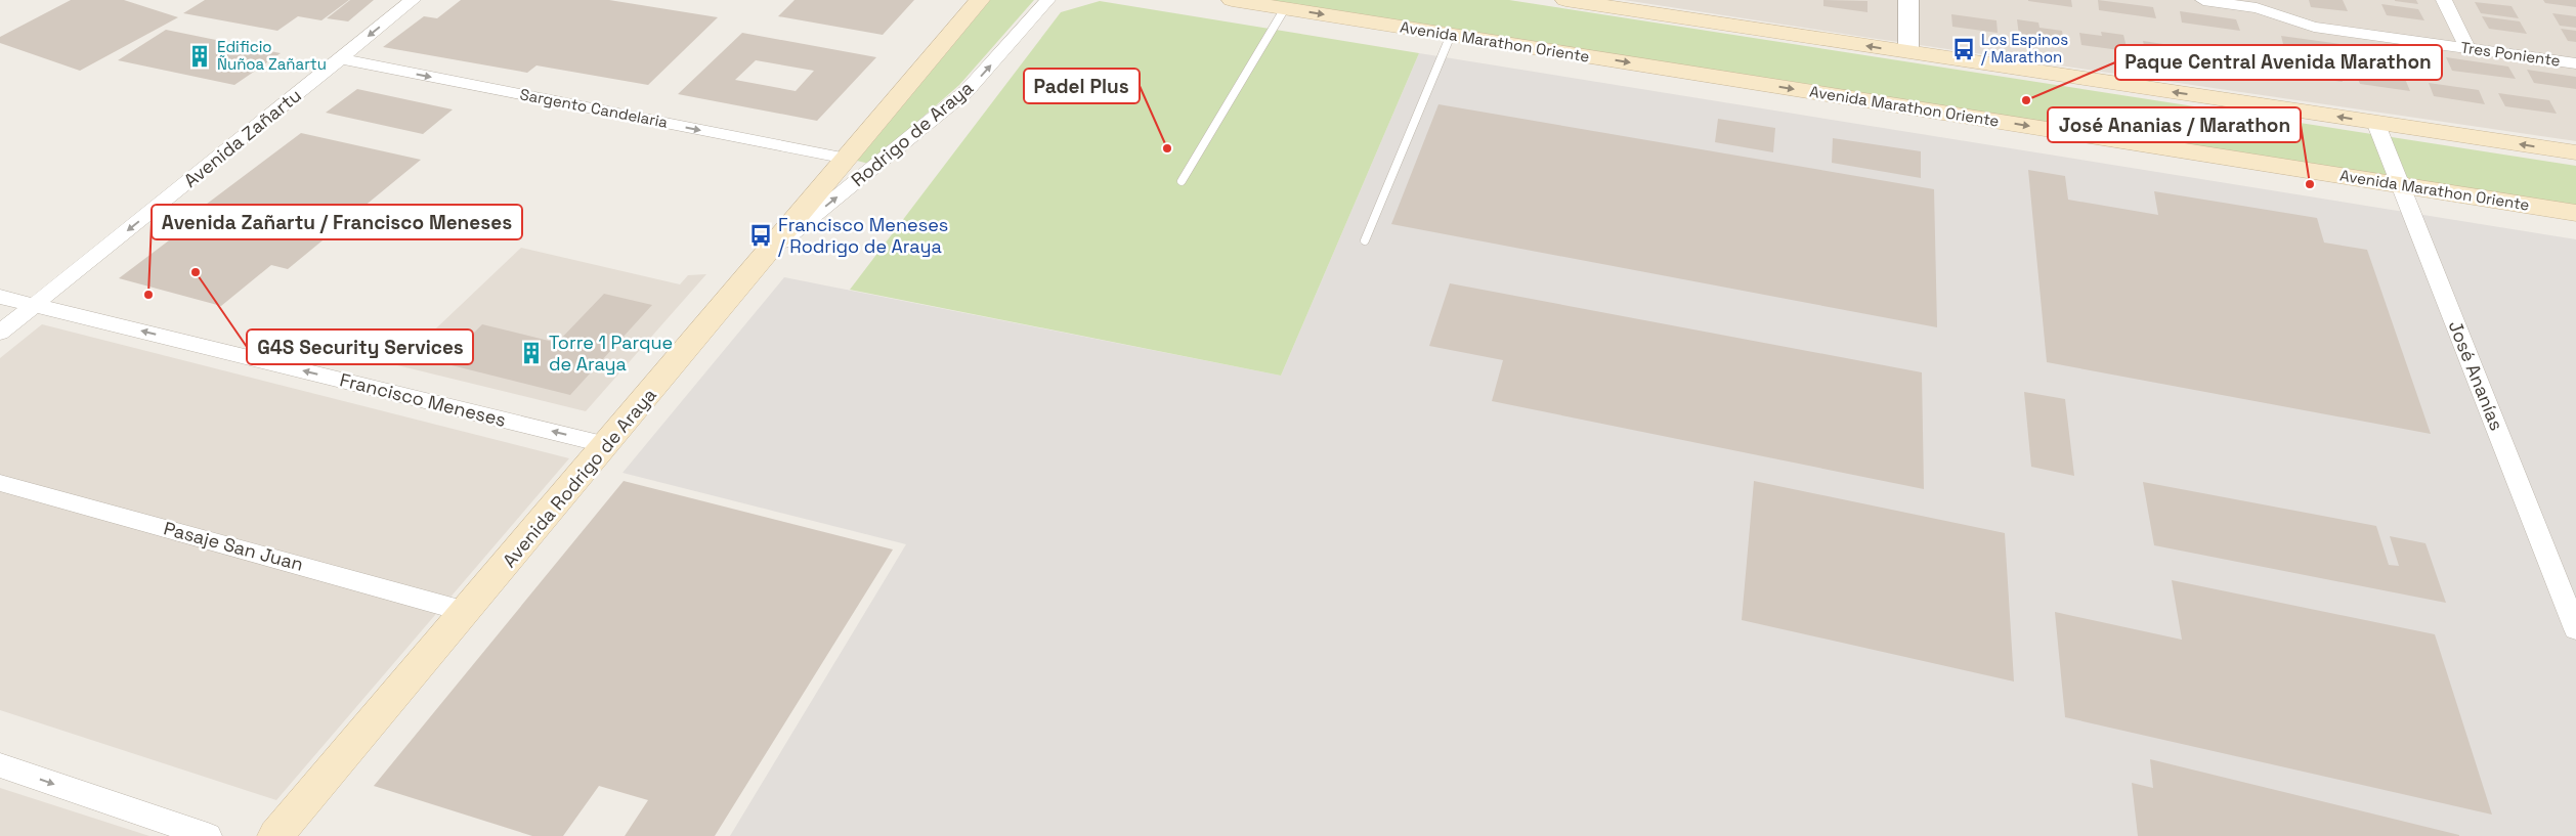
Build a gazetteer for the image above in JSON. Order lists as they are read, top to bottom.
{
  "streets": {
    "main road": ["Avenida Marathon Oriente", "Avenida Rodrigo de Araya"],
    "street": [
      "Tres Poniente",
      "Sargento Candelaria",
      "Rodrigo de Araya",
      "Avenida Zañartu",
      "José Ananías",
      "Francisco Meneses",
      "Pasaje San Juan"
    ]
  },
  "crossings": [
    ["Avenida Marathon Oriente", "José Ananías"],
    ["Sargento Candelaria", "Avenida Zañartu"],
    ["Sargento Candelaria", "Avenida Rodrigo de Araya"],
    ["Rodrigo de Araya", "Avenida Rodrigo de Araya"],
    ["Avenida Zañartu", "Francisco Meneses"],
    ["Francisco Meneses", "Avenida Rodrigo de Araya"],
    ["Avenida Rodrigo de Araya", "Pasaje San Juan"]
  ],
  "one_way": [
    "Sargento Candelaria",
    "Rodrigo de Araya",
    "Avenida Zañartu",
    "Francisco Meneses"
  ],
  "places": {
    "bus stop": ["Los Espinos / Marathon", "Francisco Meneses / Rodrigo de Araya"],
    "building": ["Edificio Ñuñoa Zañartu", "Torre 1 Parque de Araya"],
    "other": [
      "Paque Central Avenida Marathon",
      "Padel Plus",
      "José Ananias / Marathon",
      "G4S Security Services",
      "Avenida Zañartu / Francisco Meneses"
    ]
  }
}
